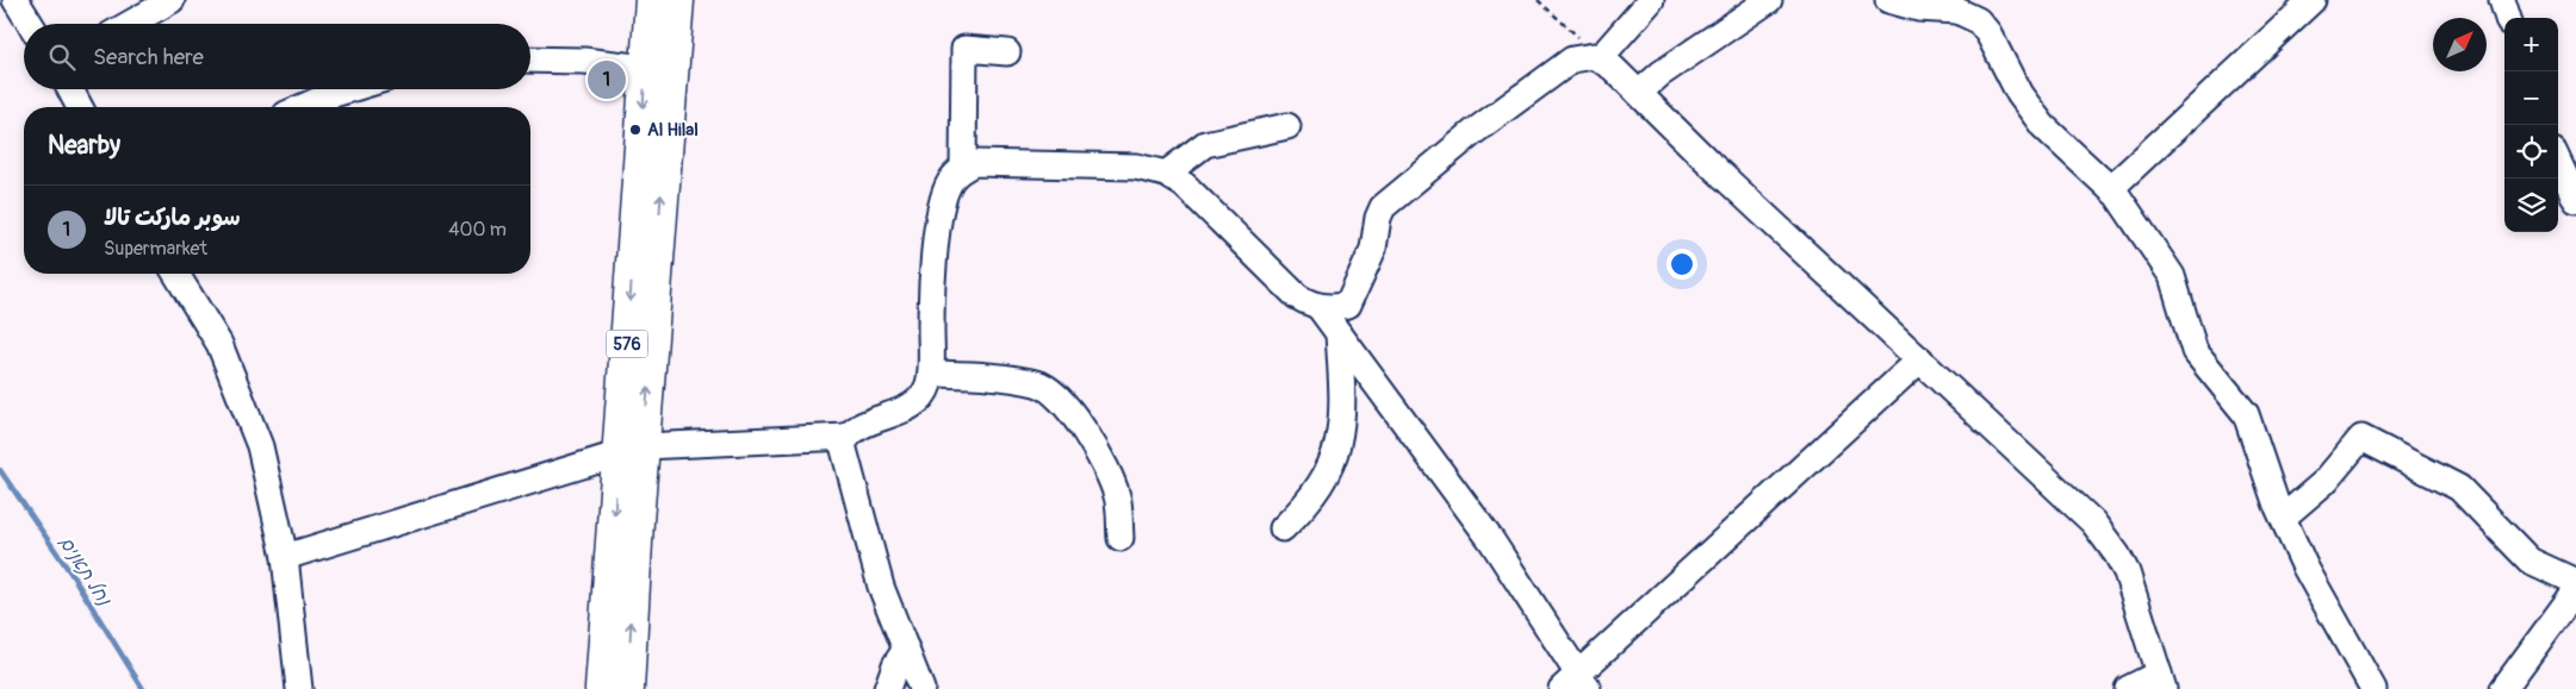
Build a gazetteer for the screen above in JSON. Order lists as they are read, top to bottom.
{
  "streets": {
    "main road": ["576"]
  },
  "water": ["נחל תאנים"],
  "places": ["Al Hilal"],
  "north": "top right",
  "page": {
    "map_buttons": ["+", "−"],
    "search": "Search here",
    "pins": "1",
    "heading": "Nearby",
    "list": [
      {
        "mark": "1",
        "name": "سوبر ماركت تالا",
        "note": "Supermarket",
        "value": "400 m"
      }
    ]
  }
}
